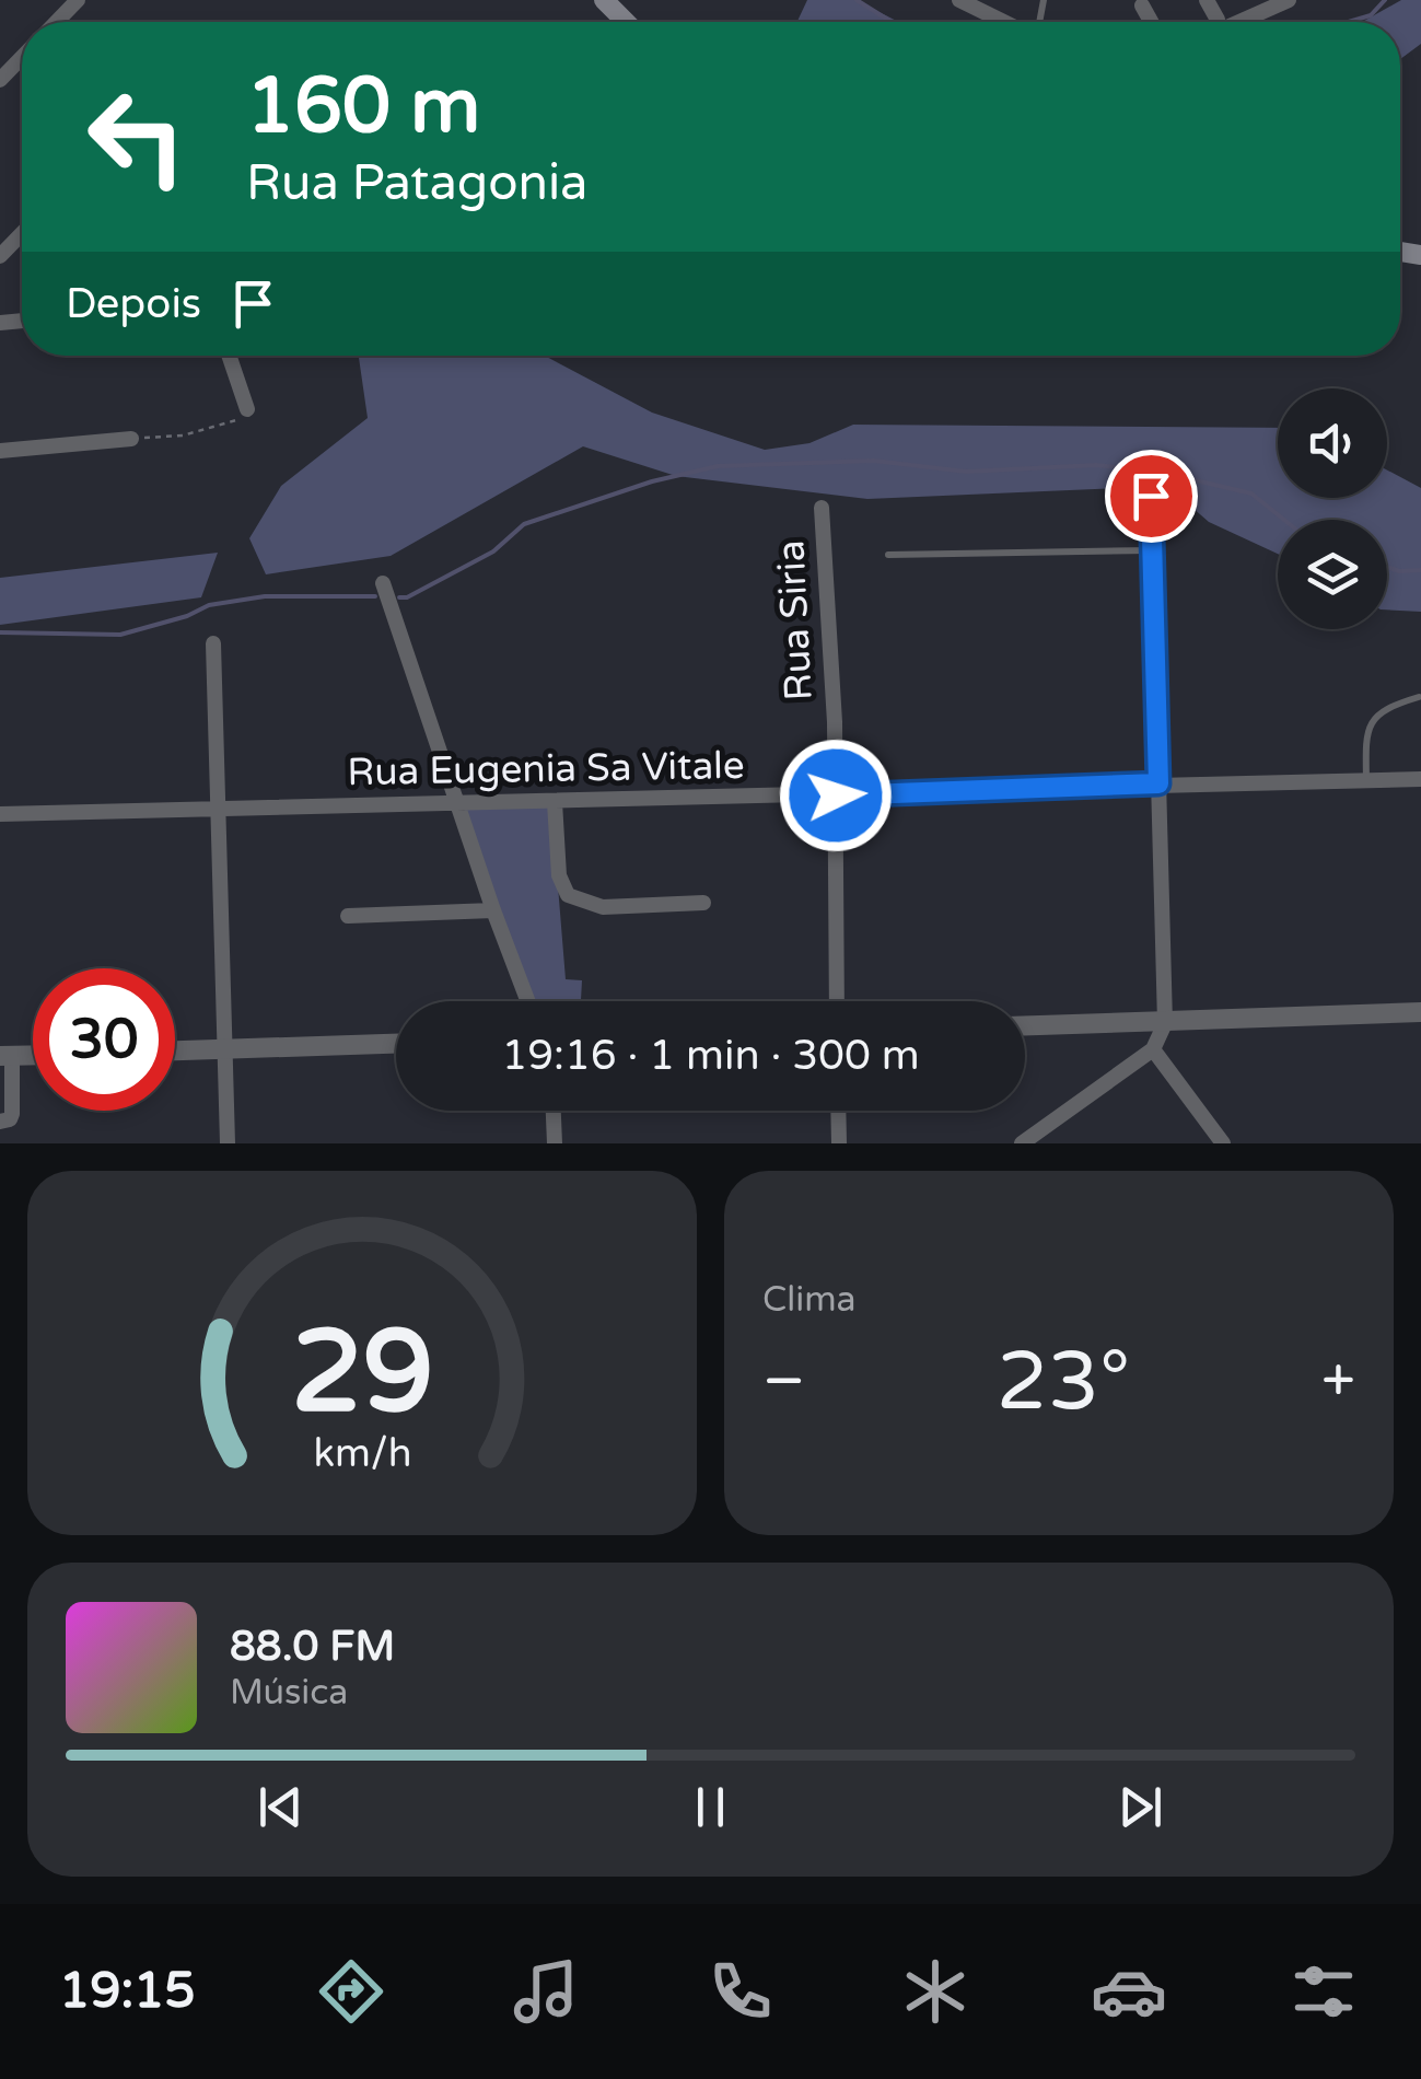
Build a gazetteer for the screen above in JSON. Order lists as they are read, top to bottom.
{
  "streets": {
    "street": ["Rua Siria", "Rua Eugenia Sa Vitale"]
  },
  "crossings": [
    ["Rua Siria", "Rua Eugenia Sa Vitale"]
  ],
  "page": {
    "turn": ["160 m", "Rua Patagonia"],
    "then": "Depois",
    "limit": "30",
    "trip": "19:16 · 1 min · 300 m",
    "tile": "Clima",
    "heat": ["−", "23°", "+"],
    "song": ["88.0 FM", "Música"],
    "tabs": "19:15",
    "gauge": ["29", "km/h"]
  }
}
